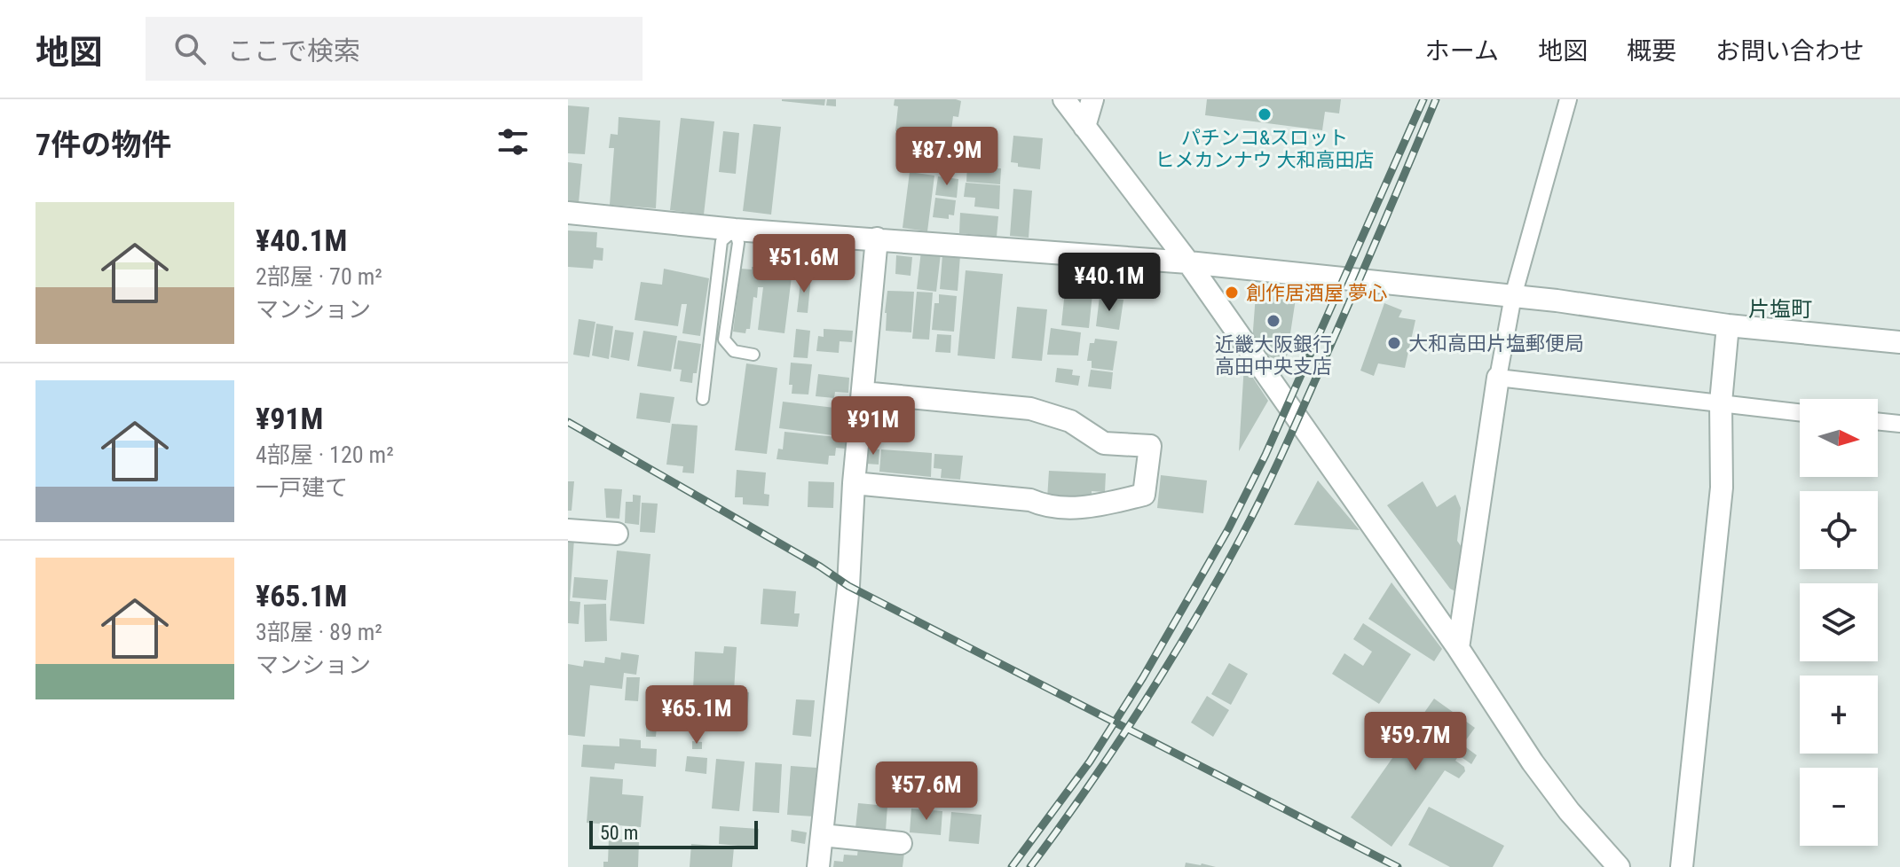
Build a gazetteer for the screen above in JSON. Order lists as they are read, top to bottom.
{
  "districts": ["片塩町"],
  "places": [
    "パチンコ&スロット ヒメカンナウ 大和高田店",
    "創作居酒屋 夢心",
    "近畿大阪銀行 高田中央支店",
    "大和高田片塩郵便局"
  ],
  "scale_bar": "50 m",
  "north": "right",
  "page": {
    "header": "地図",
    "search": "ここで検索",
    "nav": [
      "ホーム",
      "地図",
      "概要",
      "お問い合わせ"
    ],
    "heading": "7件の物件",
    "price": [
      "¥87.9M",
      "¥51.6M",
      "¥40.1M",
      "¥91M",
      "¥65.1M",
      "¥59.7M",
      "¥57.6M"
    ],
    "list": [
      {
        "name": "¥40.1M",
        "note": "2部屋 · 70 m² · マンション"
      },
      {
        "name": "¥91M",
        "note": "4部屋 · 120 m² · 一戸建て"
      },
      {
        "name": "¥65.1M",
        "note": "3部屋 · 89 m² · マンション"
      }
    ],
    "map_buttons": ["+", "−"],
    "scale": "50 m"
  }
}
